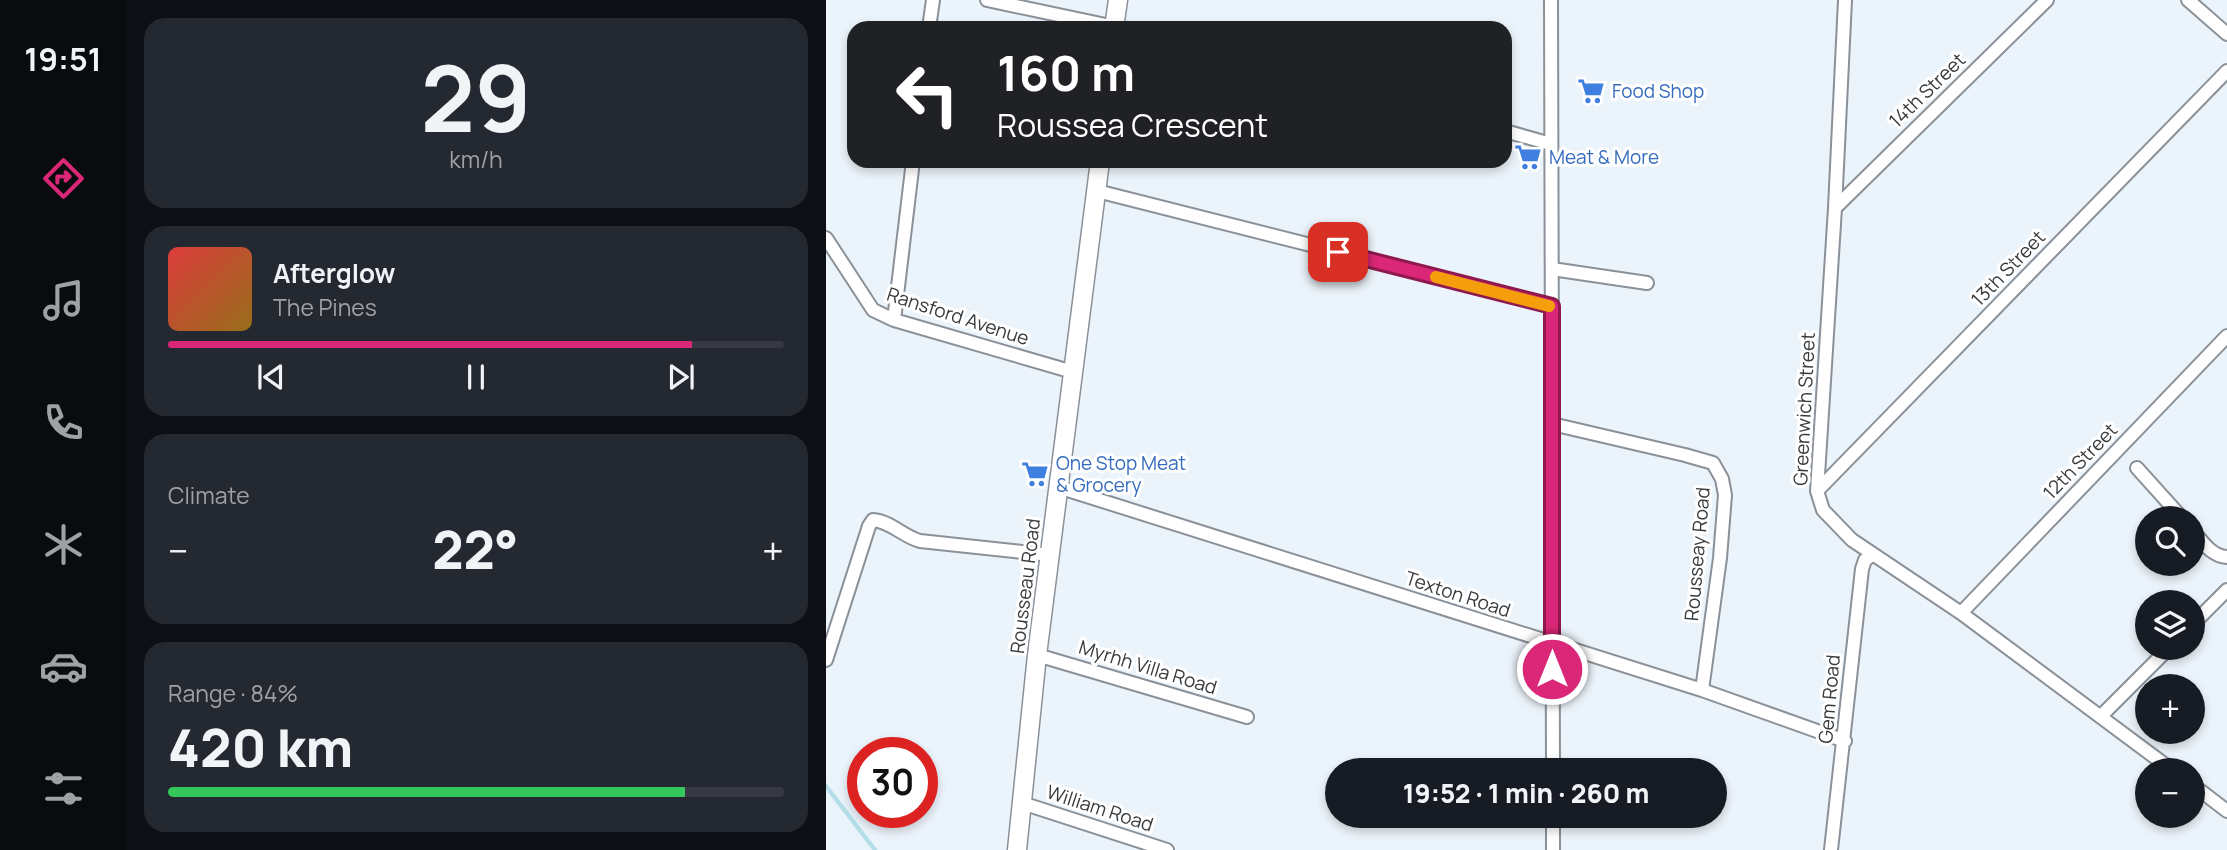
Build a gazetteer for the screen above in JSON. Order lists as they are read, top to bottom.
{
  "streets": {
    "street": [
      "14th Street",
      "13th Street",
      "Ransford Avenue",
      "Greenwich Street",
      "12th Street",
      "Rousseay Road",
      "Rousseau Road",
      "Texton Road",
      "Myrhh Villa Road",
      "Gem Road",
      "William Road"
    ]
  },
  "crossings": [
    ["14th Street", "Greenwich Street"],
    ["13th Street", "Greenwich Street"],
    ["Ransford Avenue", "Rousseau Road"],
    ["Greenwich Street", "12th Street"],
    ["Greenwich Street", "Gem Road"],
    ["Rousseay Road", "Texton Road"],
    ["Rousseau Road", "Texton Road"],
    ["Rousseau Road", "Myrhh Villa Road"],
    ["Rousseau Road", "William Road"],
    ["Texton Road", "Gem Road"]
  ],
  "places": {
    "supermarket": ["Food Shop", "Meat & More", "One Stop Meat & Grocery"]
  },
  "page": {
    "tabs": "19:51",
    "tile": [
      ["29", "km/h"],
      "Climate",
      ["Range · 84%", "420 km"]
    ],
    "turn": ["160 m", "Roussea Crescent"],
    "song": ["Afterglow", "The Pines"],
    "map_buttons": ["+", "−"],
    "heat": ["−", "22°", "+"],
    "limit": "30",
    "trip": "19:52 · 1 min · 260 m"
  }
}
